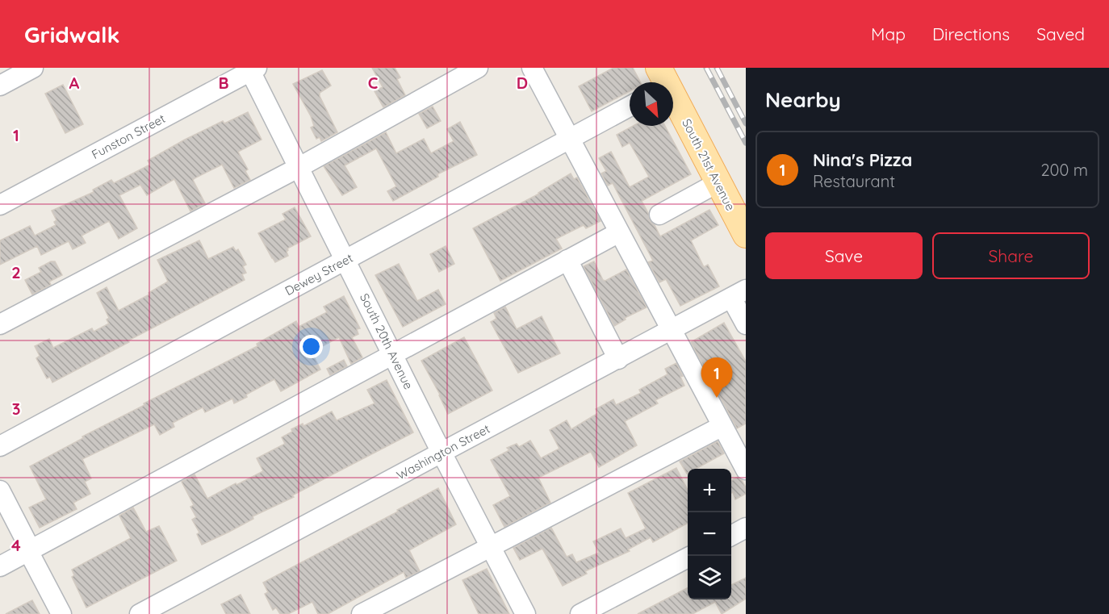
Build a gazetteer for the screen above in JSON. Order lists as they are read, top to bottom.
{
  "streets": {
    "main road": ["South 21st Avenue"],
    "street": [
      "Funston Street",
      "Dewey Street",
      "South 20th Avenue",
      "Washington Street"
    ]
  },
  "crossings": [
    ["Funston Street", "South 20th Avenue"],
    ["Dewey Street", "South 20th Avenue"],
    ["South 20th Avenue", "Washington Street"]
  ],
  "north": "bottom right",
  "page": {
    "header": "Gridwalk",
    "nav": ["Map", "Directions", "Saved"],
    "heading": "Nearby",
    "list": [
      {
        "mark": "1",
        "name": "Nina's Pizza",
        "note": "Restaurant",
        "value": "200 m"
      }
    ],
    "buttons": ["Save", "Share"],
    "pins": "1",
    "map_buttons": ["+", "−"]
  },
  "grid": {
    "columns": [
      "A",
      "B",
      "C",
      "D"
    ],
    "rows": [
      "1",
      "2",
      "3",
      "4"
    ]
  }
}
